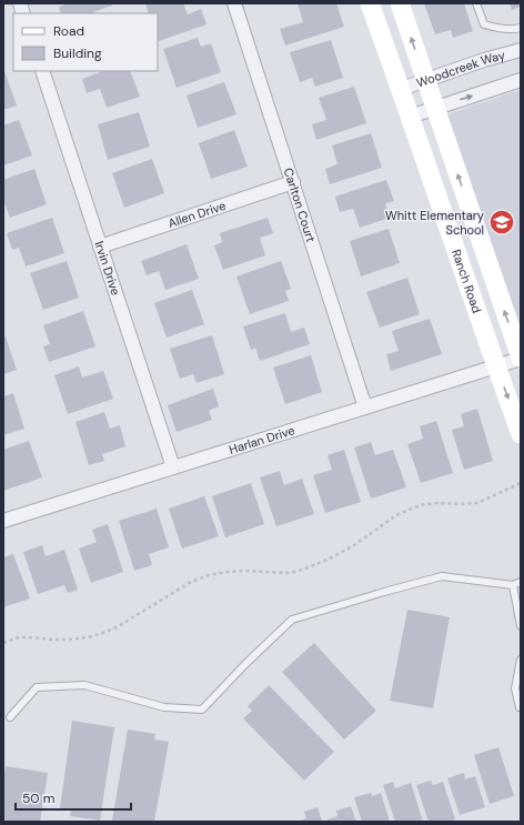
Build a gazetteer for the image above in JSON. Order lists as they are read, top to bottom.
{
  "streets": {
    "main road": ["Ranch Road"],
    "street": [
      "Woodcreek Way",
      "Carlton Court",
      "Allen Drive",
      "Irvin Drive",
      "Harlan Drive"
    ]
  },
  "crossings": [
    ["Woodcreek Way", "Ranch Road"],
    ["Carlton Court", "Allen Drive"],
    ["Carlton Court", "Harlan Drive"],
    ["Allen Drive", "Irvin Drive"],
    ["Irvin Drive", "Harlan Drive"],
    ["Ranch Road", "Harlan Drive"]
  ],
  "places": {
    "school or university": ["Whitt Elementary School"]
  },
  "legend": ["Road", "Building"],
  "scale_bar": "50 m"
}
